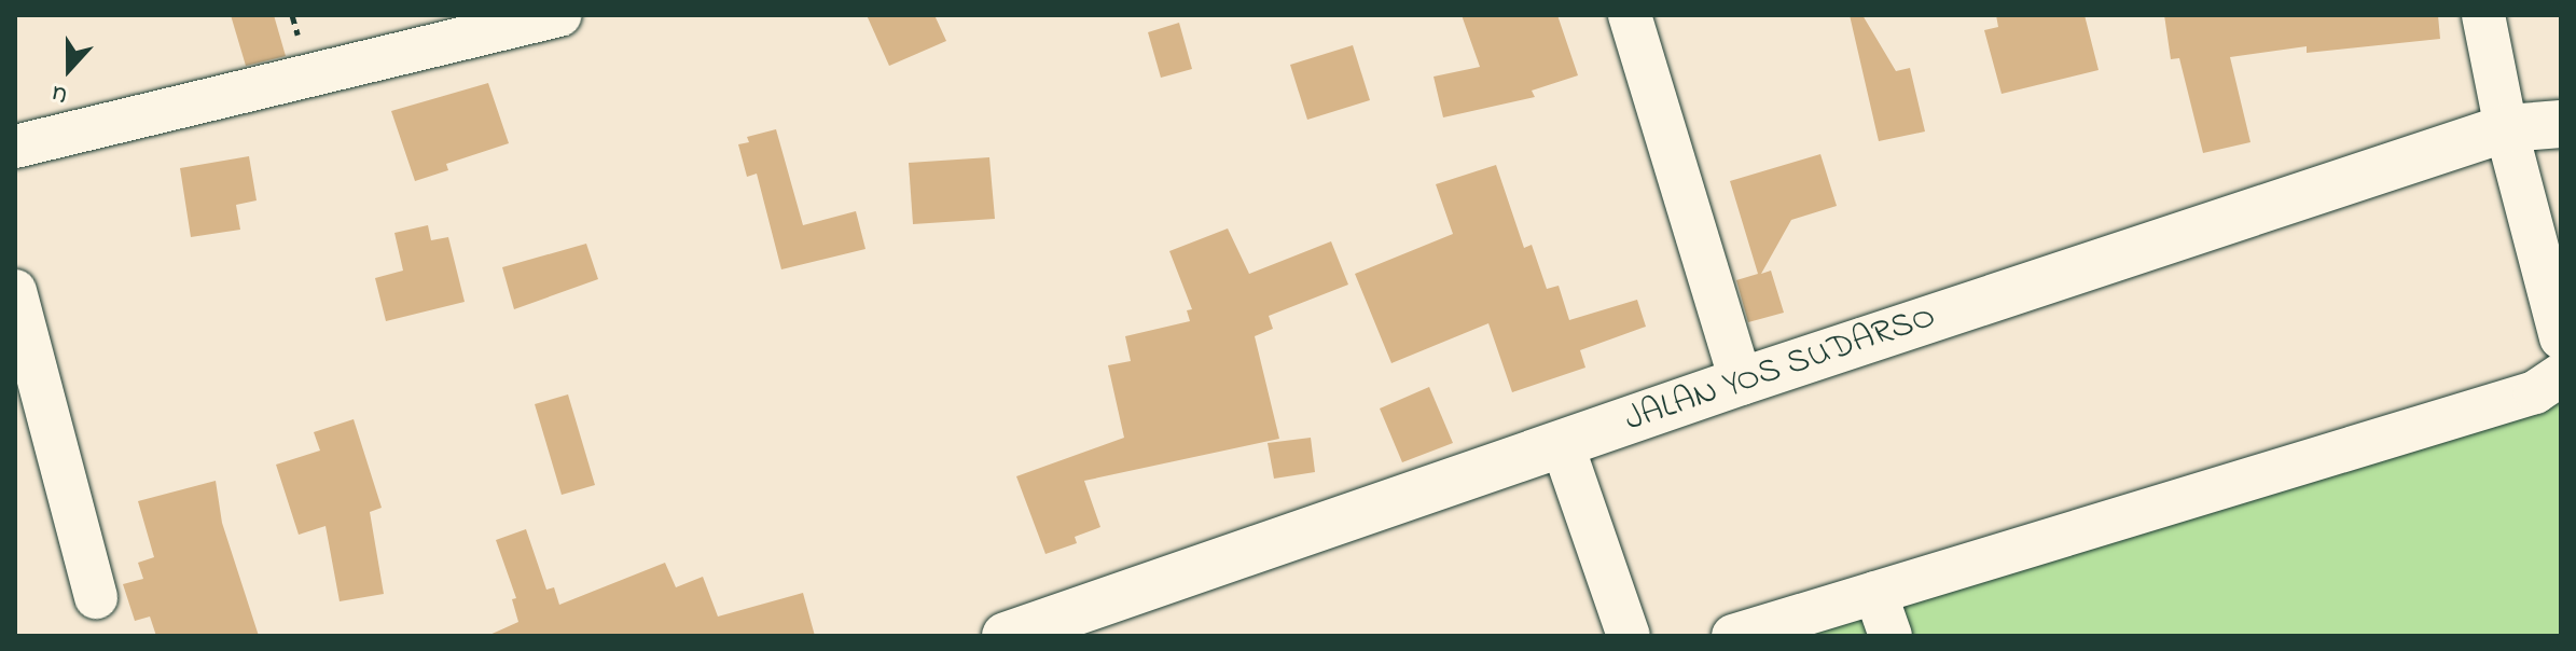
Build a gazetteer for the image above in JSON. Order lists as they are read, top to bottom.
{
  "streets": {
    "main road": ["JALAN YOS SUDARSO"]
  },
  "north": "bottom"
}
